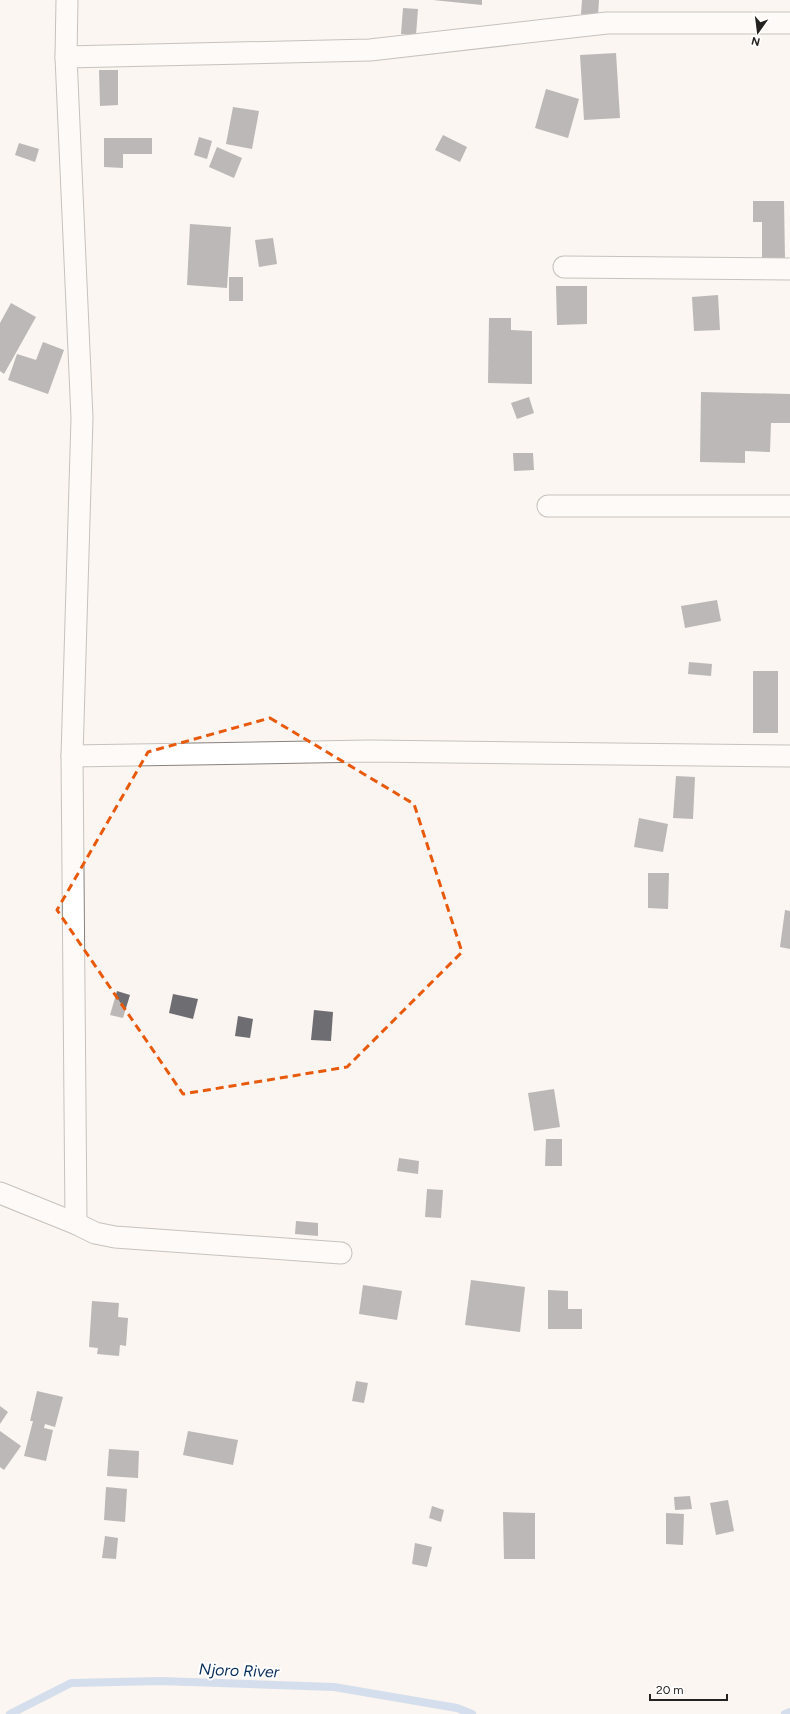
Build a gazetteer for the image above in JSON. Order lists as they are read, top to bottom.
{
  "water": ["Njoro River"],
  "scale_bar": "20 m",
  "north": "bottom"
}
